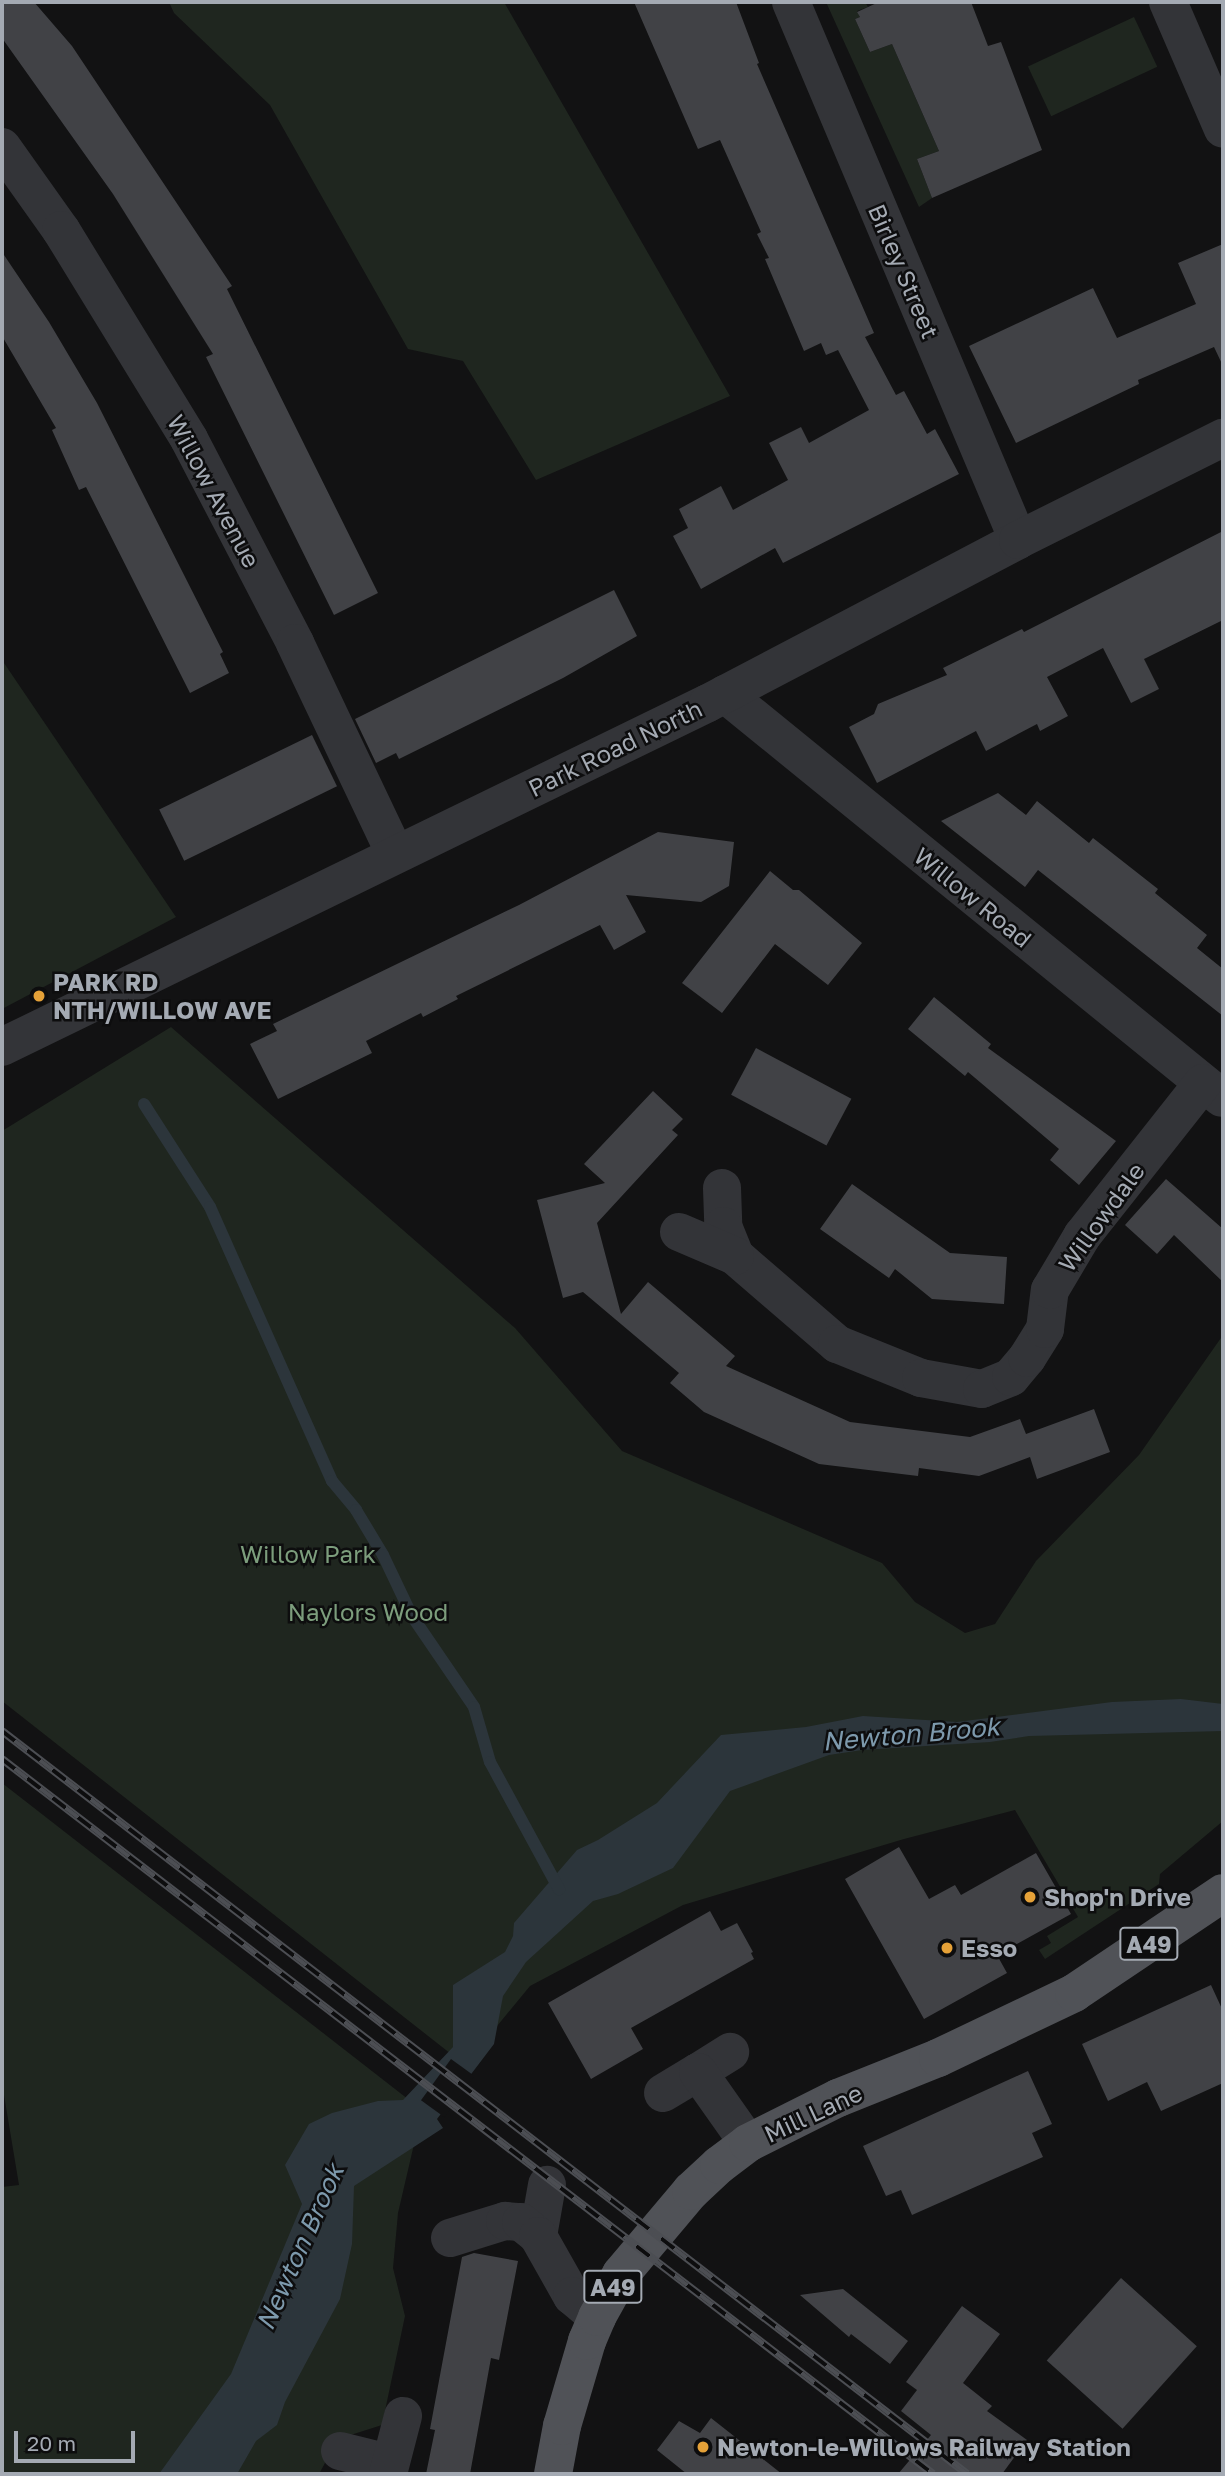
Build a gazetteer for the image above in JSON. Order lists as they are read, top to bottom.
{
  "streets": {
    "main road": ["A49", "Mill Lane"],
    "street": [
      "Birley Street",
      "Willow Avenue",
      "Park Road North",
      "Willow Road",
      "Willowdale"
    ]
  },
  "crossings": [
    ["Birley Street", "Park Road North"],
    ["Willow Avenue", "Park Road North"],
    ["Park Road North", "Willow Road"],
    ["Willow Road", "Willowdale"]
  ],
  "water": ["Newton Brook"],
  "parks": ["Willow Park", "Naylors Wood"],
  "places": [
    "PARK RD NTH/WILLOW AVE",
    "Shop'n Drive",
    "Esso",
    "Newton-le-Willows Railway Station"
  ],
  "scale_bar": "20 m"
}
